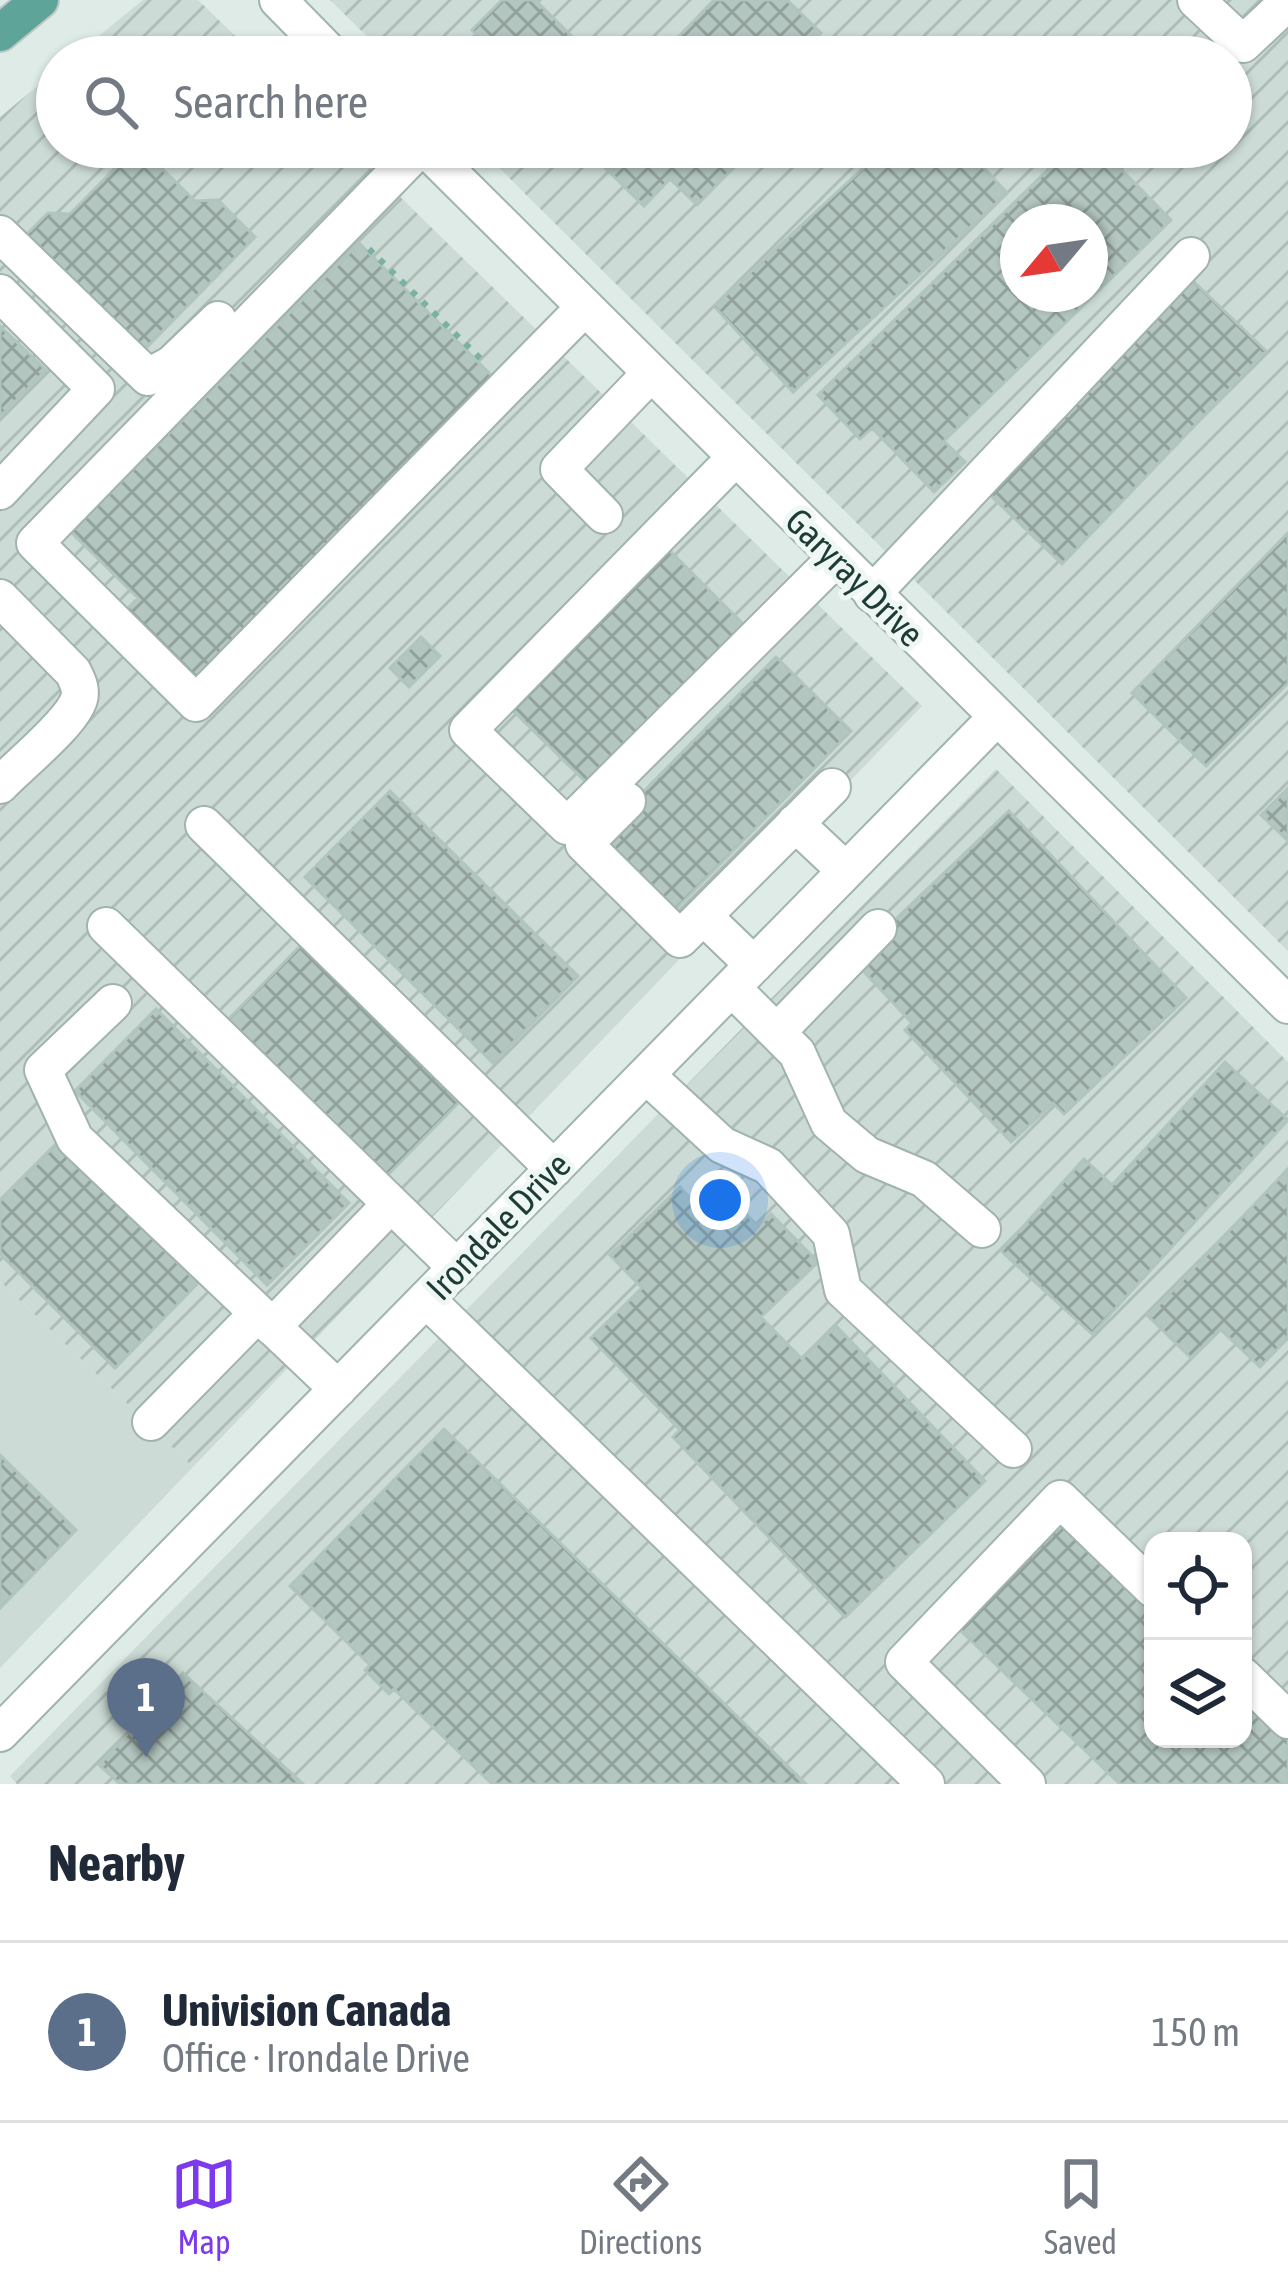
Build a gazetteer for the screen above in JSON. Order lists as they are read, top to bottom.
{
  "streets": {
    "street": ["Garyray Drive", "Irondale Drive"]
  },
  "crossings": [
    ["Garyray Drive", "Irondale Drive"]
  ],
  "north": "bottom left",
  "page": {
    "search": "Search here",
    "pins": "1",
    "heading": "Nearby",
    "list": [
      {
        "mark": "1",
        "name": "Univision Canada",
        "note": "Office · Irondale Drive",
        "value": "150 m"
      }
    ],
    "nav": ["Map", "Directions", "Saved"]
  }
}
